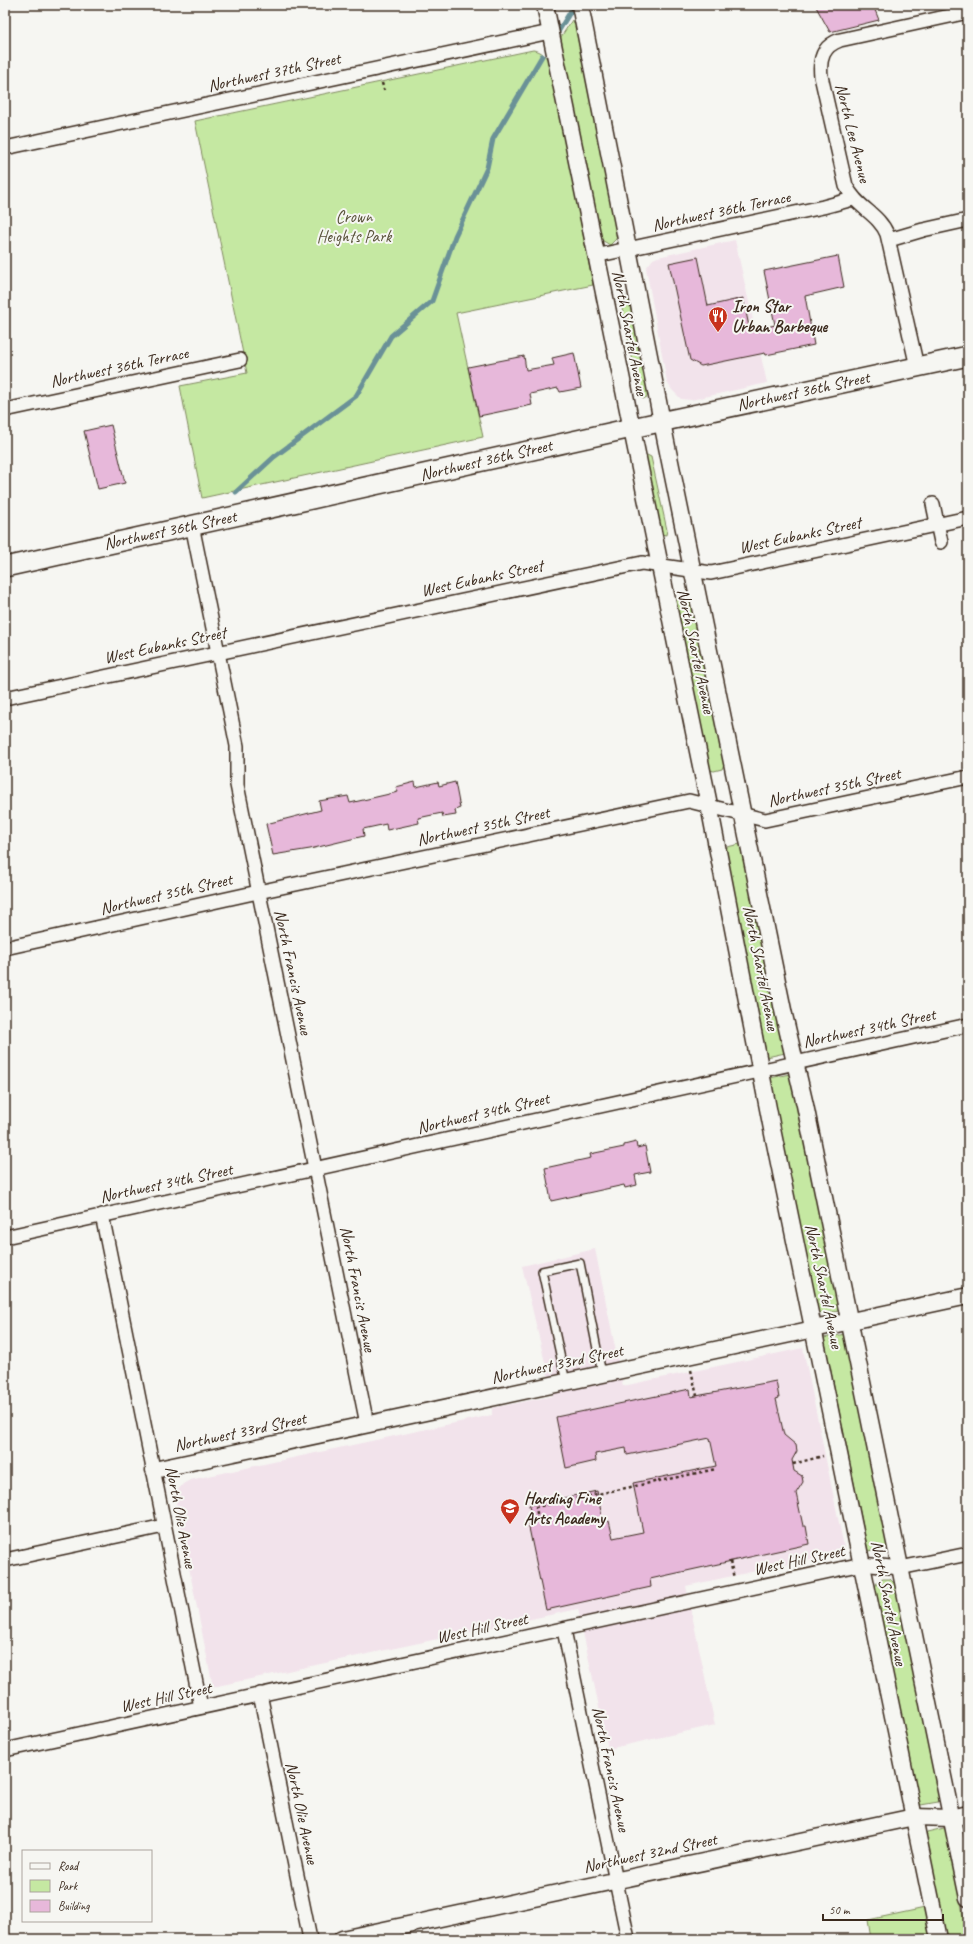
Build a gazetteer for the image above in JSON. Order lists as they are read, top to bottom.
{
  "streets": {
    "main road": ["Northwest 36th Street"],
    "street": [
      "Northwest 37th Street",
      "North Lee Avenue",
      "Northwest 36th Terrace",
      "North Shartel Avenue",
      "West Eubanks Street",
      "Northwest 35th Street",
      "North Francis Avenue",
      "Northwest 34th Street",
      "Northwest 33rd Street",
      "North Olie Avenue",
      "West Hill Street",
      "Northwest 32nd Street"
    ]
  },
  "crossings": [
    ["Northwest 37th Street", "North Shartel Avenue"],
    ["North Lee Avenue", "Northwest 36th Terrace"],
    ["North Lee Avenue", "Northwest 36th Street"],
    ["Northwest 36th Terrace", "North Shartel Avenue"],
    ["North Shartel Avenue", "Northwest 36th Street"],
    ["North Shartel Avenue", "West Eubanks Street"],
    ["North Shartel Avenue", "Northwest 35th Street"],
    ["North Shartel Avenue", "Northwest 34th Street"],
    ["North Shartel Avenue", "Northwest 33rd Street"],
    ["North Shartel Avenue", "West Hill Street"],
    ["North Shartel Avenue", "Northwest 32nd Street"],
    ["Northwest 36th Street", "North Francis Avenue"],
    ["West Eubanks Street", "North Francis Avenue"],
    ["Northwest 35th Street", "North Francis Avenue"],
    ["North Francis Avenue", "Northwest 34th Street"],
    ["North Francis Avenue", "Northwest 33rd Street"],
    ["North Francis Avenue", "West Hill Street"],
    ["North Francis Avenue", "Northwest 32nd Street"],
    ["Northwest 34th Street", "North Olie Avenue"],
    ["Northwest 33rd Street", "North Olie Avenue"],
    ["North Olie Avenue", "West Hill Street"]
  ],
  "parks": ["Crown Heights Park"],
  "places": {
    "restaurant": ["Iron Star Urban Barbeque"],
    "school or university": ["Harding Fine Arts Academy"]
  },
  "legend": ["Road", "Park", "Building"],
  "scale_bar": "50 m"
}
